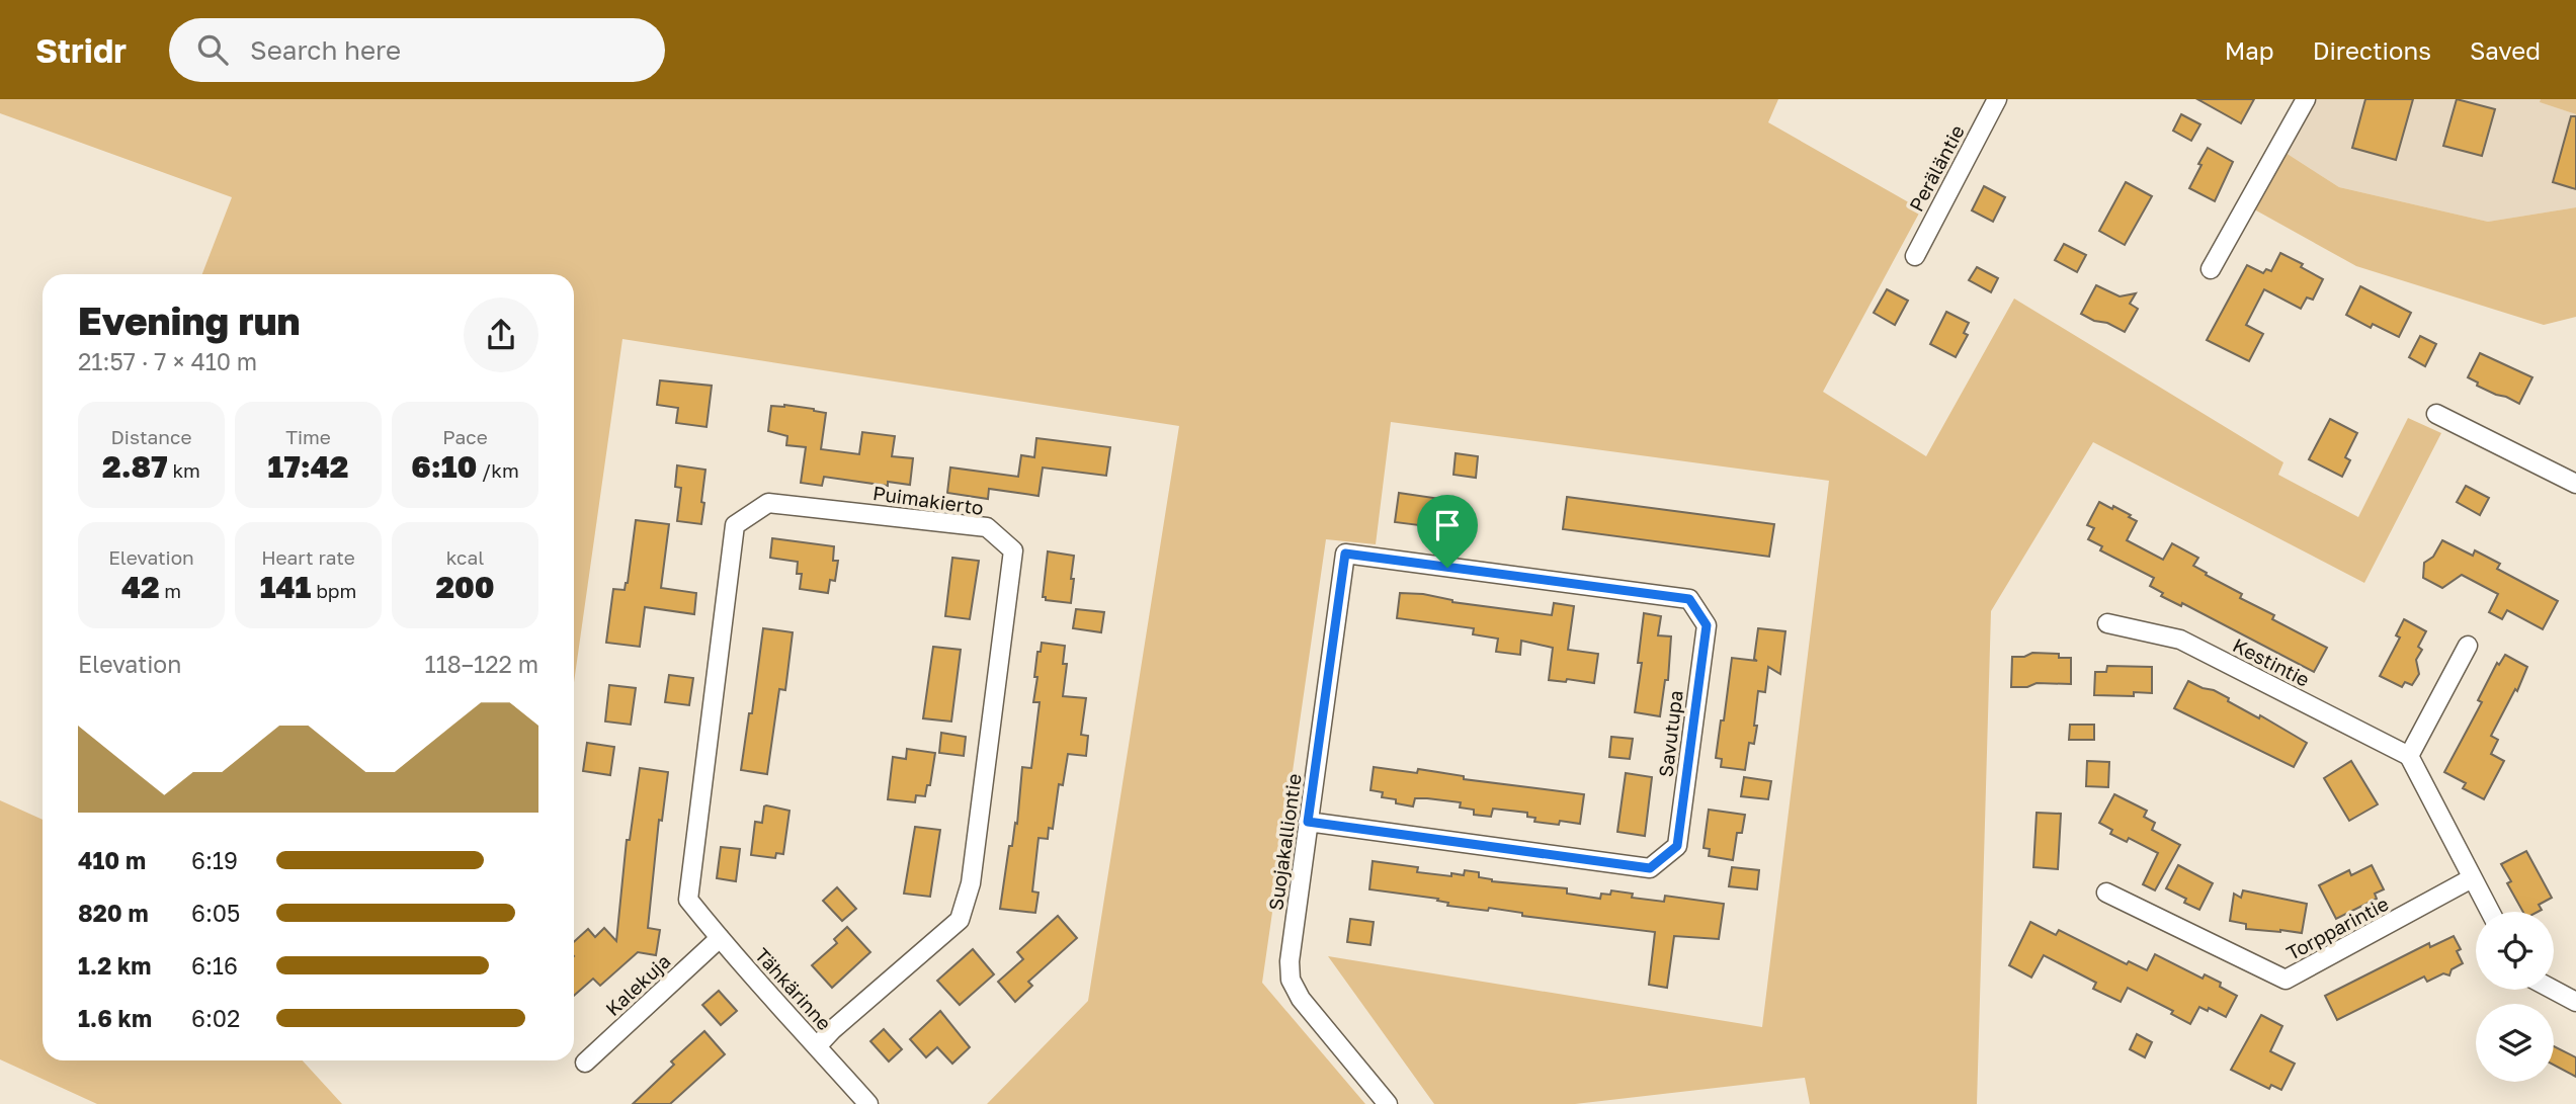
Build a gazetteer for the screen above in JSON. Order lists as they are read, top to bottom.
{
  "streets": {
    "street": [
      "Peräläntie",
      "Puimakierto",
      "Kestintie",
      "Savutupa",
      "Suojakalliontie",
      "Torpparintie",
      "Kalekuja",
      "Tähkärinne"
    ]
  },
  "crossings": [
    ["Puimakierto", "Tähkärinne"],
    ["Savutupa", "Suojakalliontie"],
    ["Kalekuja", "Tähkärinne"]
  ],
  "page": {
    "header": "Stridr",
    "search": "Search here",
    "nav": ["Map", "Directions", "Saved"],
    "heading": ["Evening run", "21:57 · 7 × 410 m"],
    "stats": [
      ["Distance", "2.87 km"],
      ["Time", "17:42"],
      ["Pace", "6:10 /km"],
      ["Elevation", "42 m"],
      ["Heart rate", "141 bpm"],
      ["kcal", "200"]
    ],
    "chart": ["Elevation", "118–122 m"],
    "list": [
      {
        "name": "410 m",
        "note": "6:19"
      },
      {
        "name": "820 m",
        "note": "6:05"
      },
      {
        "name": "1.2 km",
        "note": "6:16"
      },
      {
        "name": "1.6 km",
        "note": "6:02"
      }
    ]
  }
}
